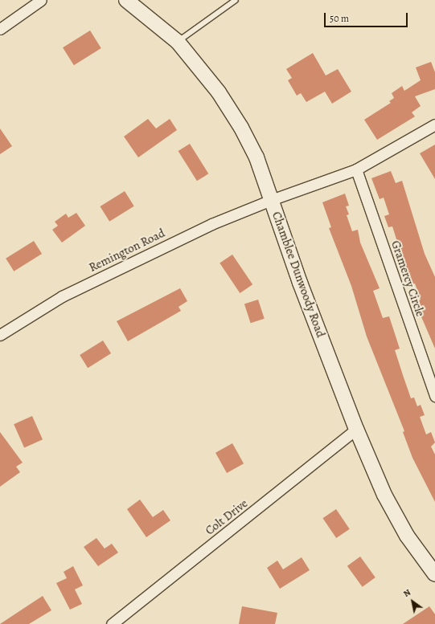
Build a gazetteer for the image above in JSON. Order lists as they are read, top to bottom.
{
  "streets": {
    "street": [
      "Remington Road",
      "Chamblee Dunwoody Road",
      "Gramercy Circle",
      "Colt Drive"
    ]
  },
  "crossings": [
    ["Remington Road", "Chamblee Dunwoody Road"],
    ["Chamblee Dunwoody Road", "Colt Drive"]
  ],
  "scale_bar": "50 m",
  "north": "top left"
}
